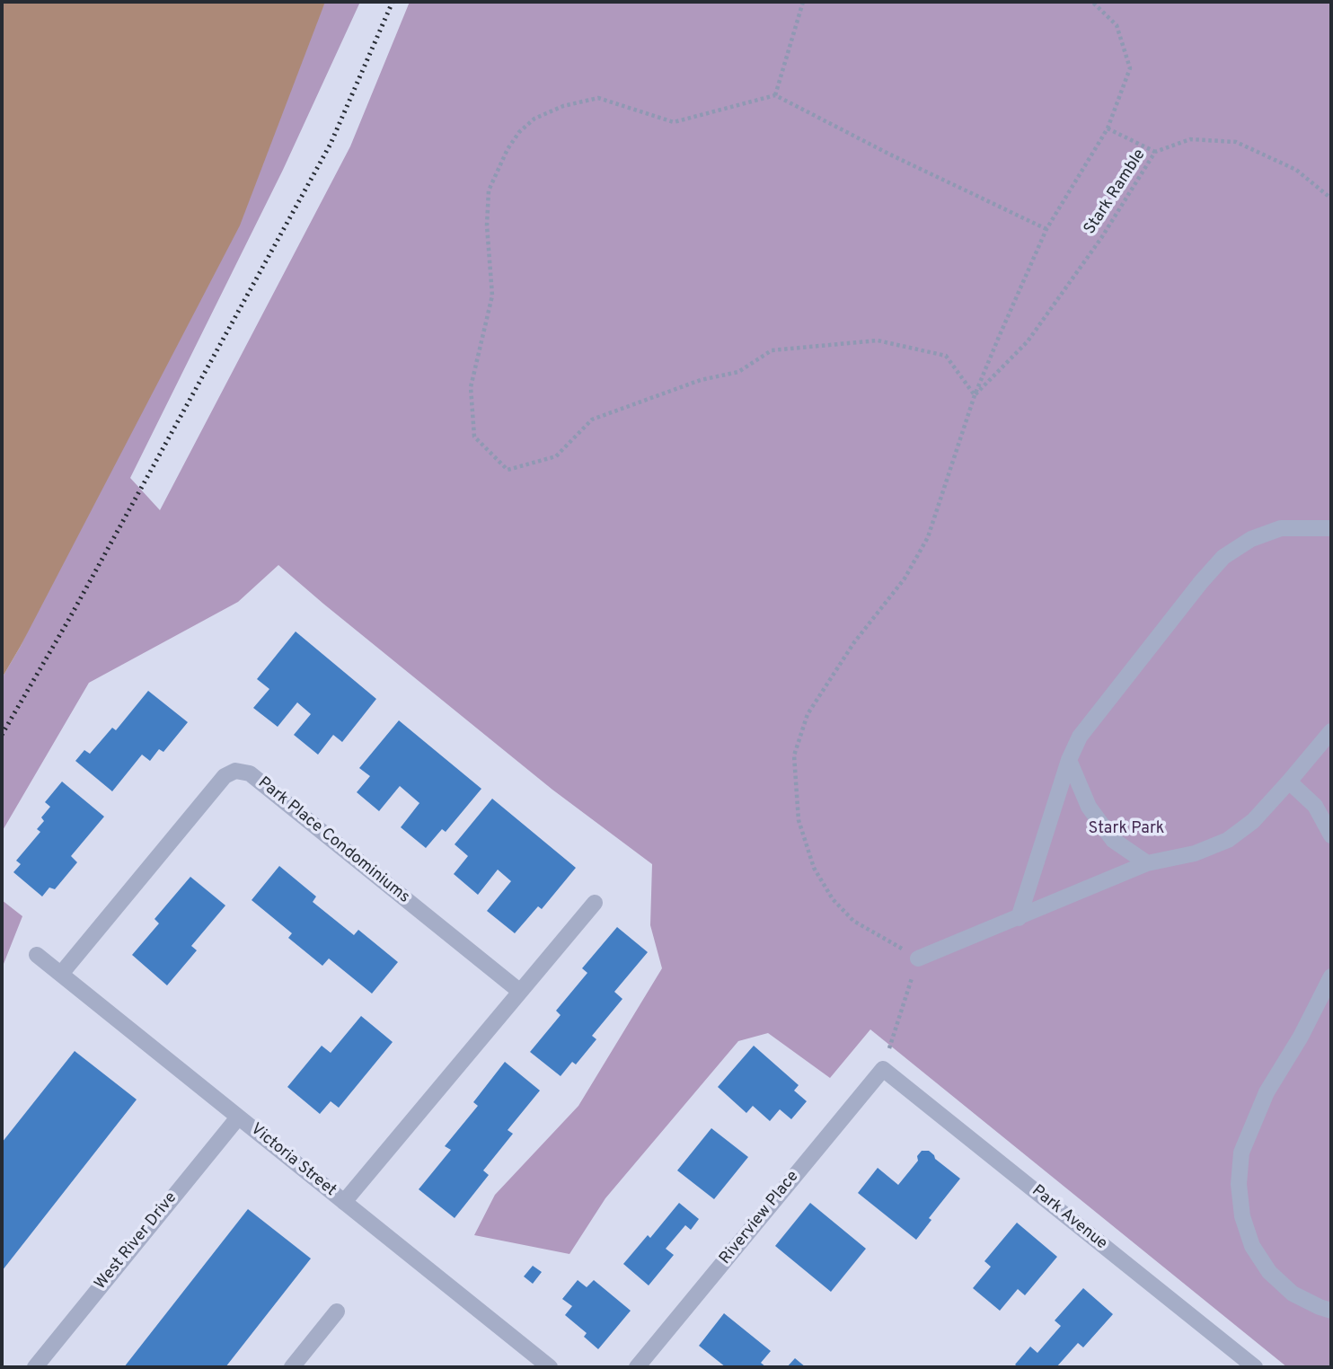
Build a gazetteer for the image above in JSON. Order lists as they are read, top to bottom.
{
  "streets": {
    "street": [
      "Park Place Condominiums",
      "Victoria Street",
      "Riverview Place",
      "Park Avenue",
      "West River Drive"
    ],
    "path": ["Stark Ramble"]
  },
  "crossings": [
    ["Park Place Condominiums", "Victoria Street"],
    ["Victoria Street", "West River Drive"],
    ["Riverview Place", "Park Avenue"]
  ],
  "parks": ["Stark Park"]
}
